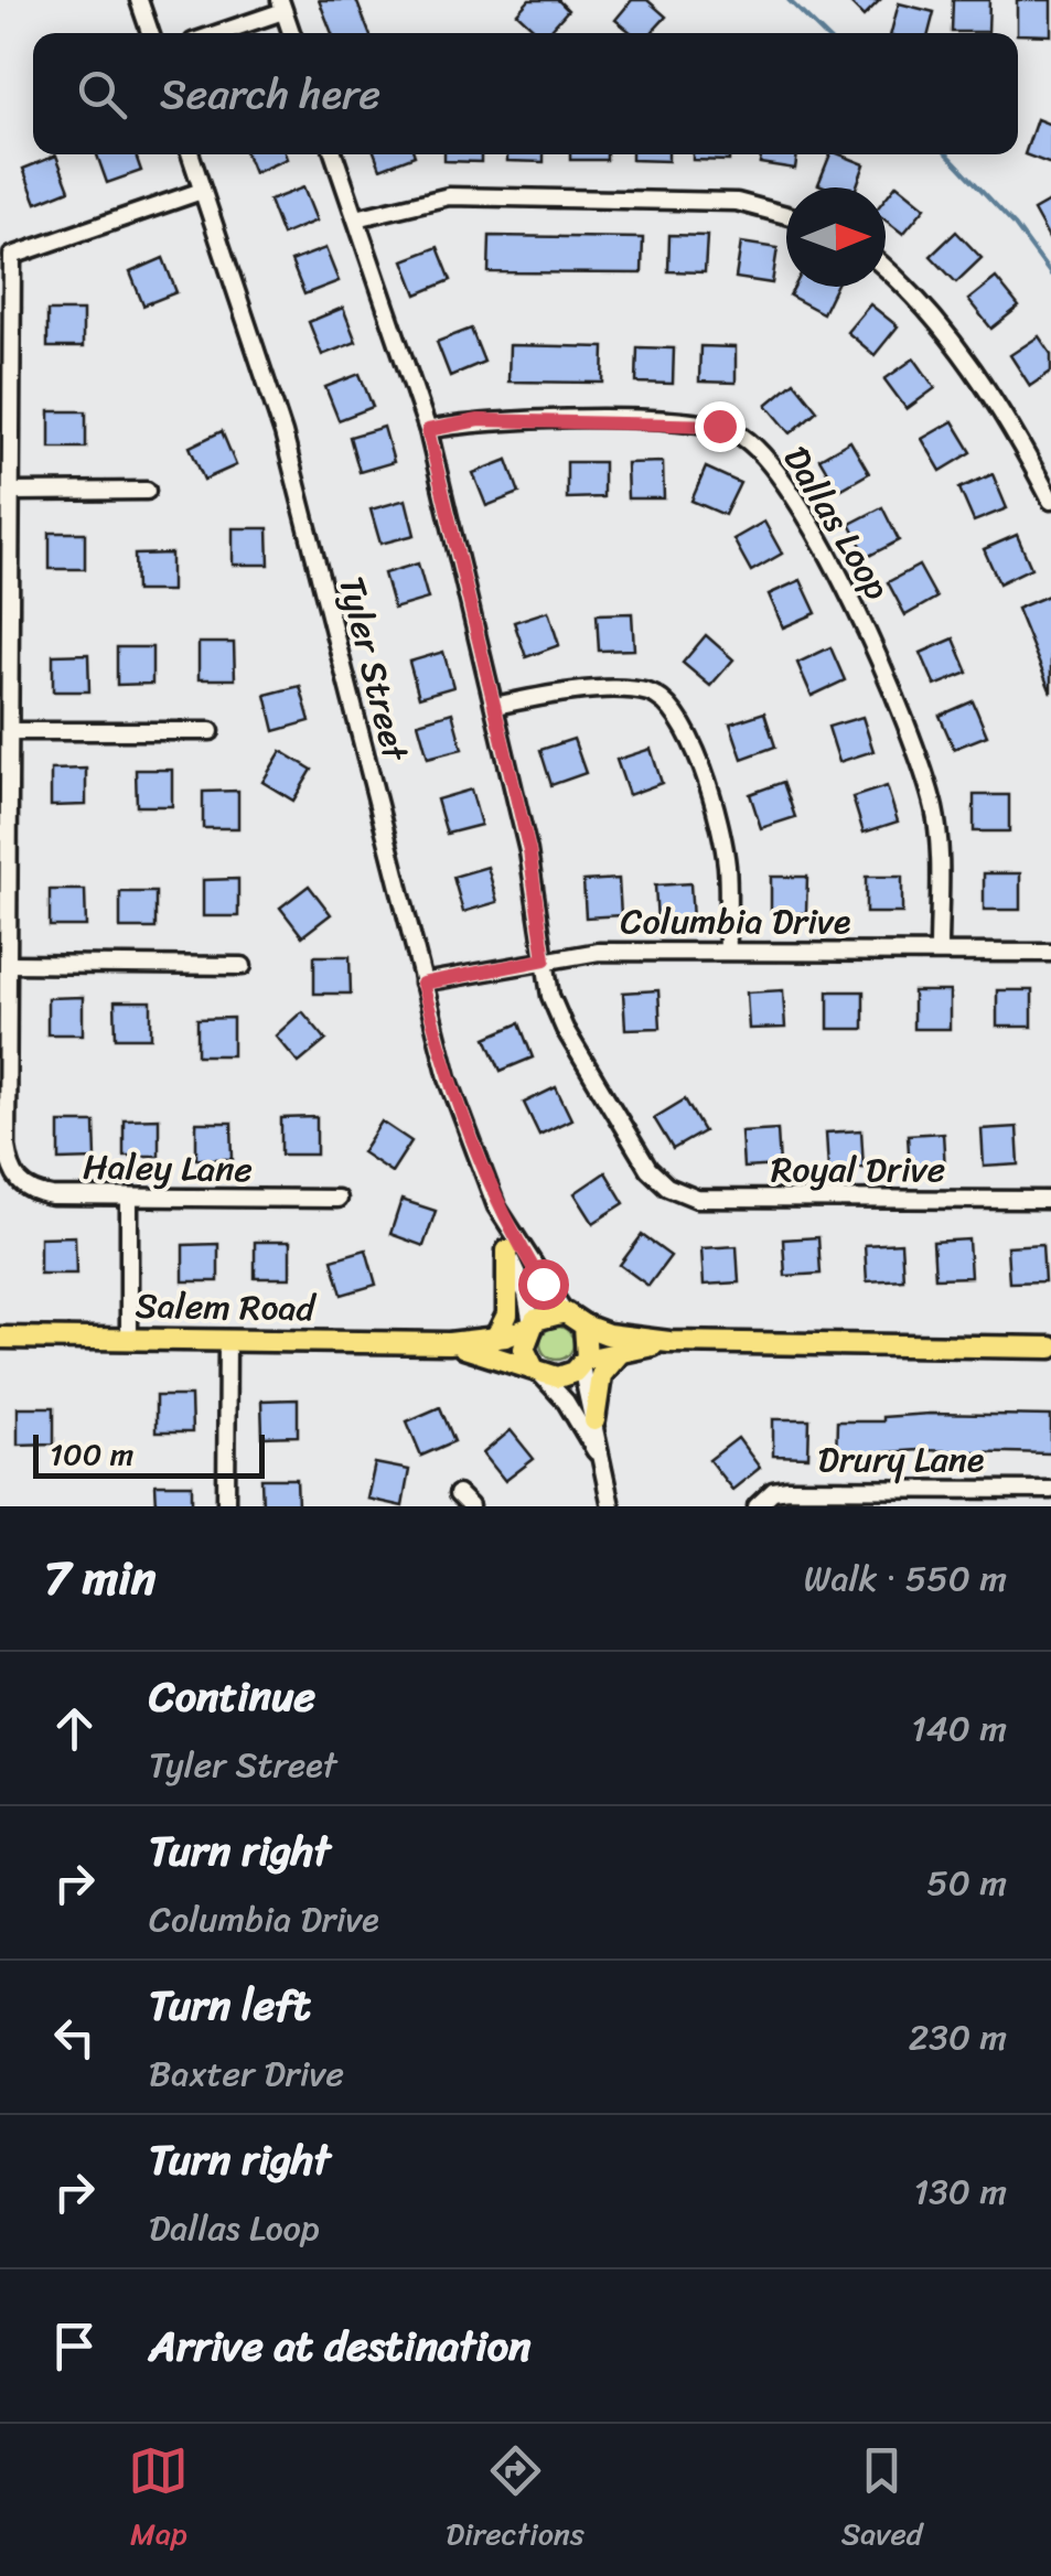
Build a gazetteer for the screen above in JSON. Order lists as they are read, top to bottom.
{
  "streets": {
    "main road": ["Salem Road"],
    "street": [
      "Dallas Loop",
      "Tyler Street",
      "Columbia Drive",
      "Haley Lane",
      "Royal Drive",
      "Drury Lane"
    ]
  },
  "crossings": [
    ["Dallas Loop", "Columbia Drive"],
    ["Tyler Street", "Columbia Drive"],
    ["Tyler Street", "Salem Road"],
    ["Columbia Drive", "Royal Drive"]
  ],
  "scale_bar": "100 m",
  "north": "right",
  "page": {
    "search": "Search here",
    "scale": "100 m",
    "heading": ["7 min", "Walk · 550 m"],
    "list": [
      ["Continue", "Tyler Street", "140 m"],
      ["Turn right", "Columbia Drive", "50 m"],
      ["Turn left", "Baxter Drive", "230 m"],
      ["Turn right", "Dallas Loop", "130 m"],
      "Arrive at destination"
    ],
    "nav": ["Map", "Directions", "Saved"]
  }
}
